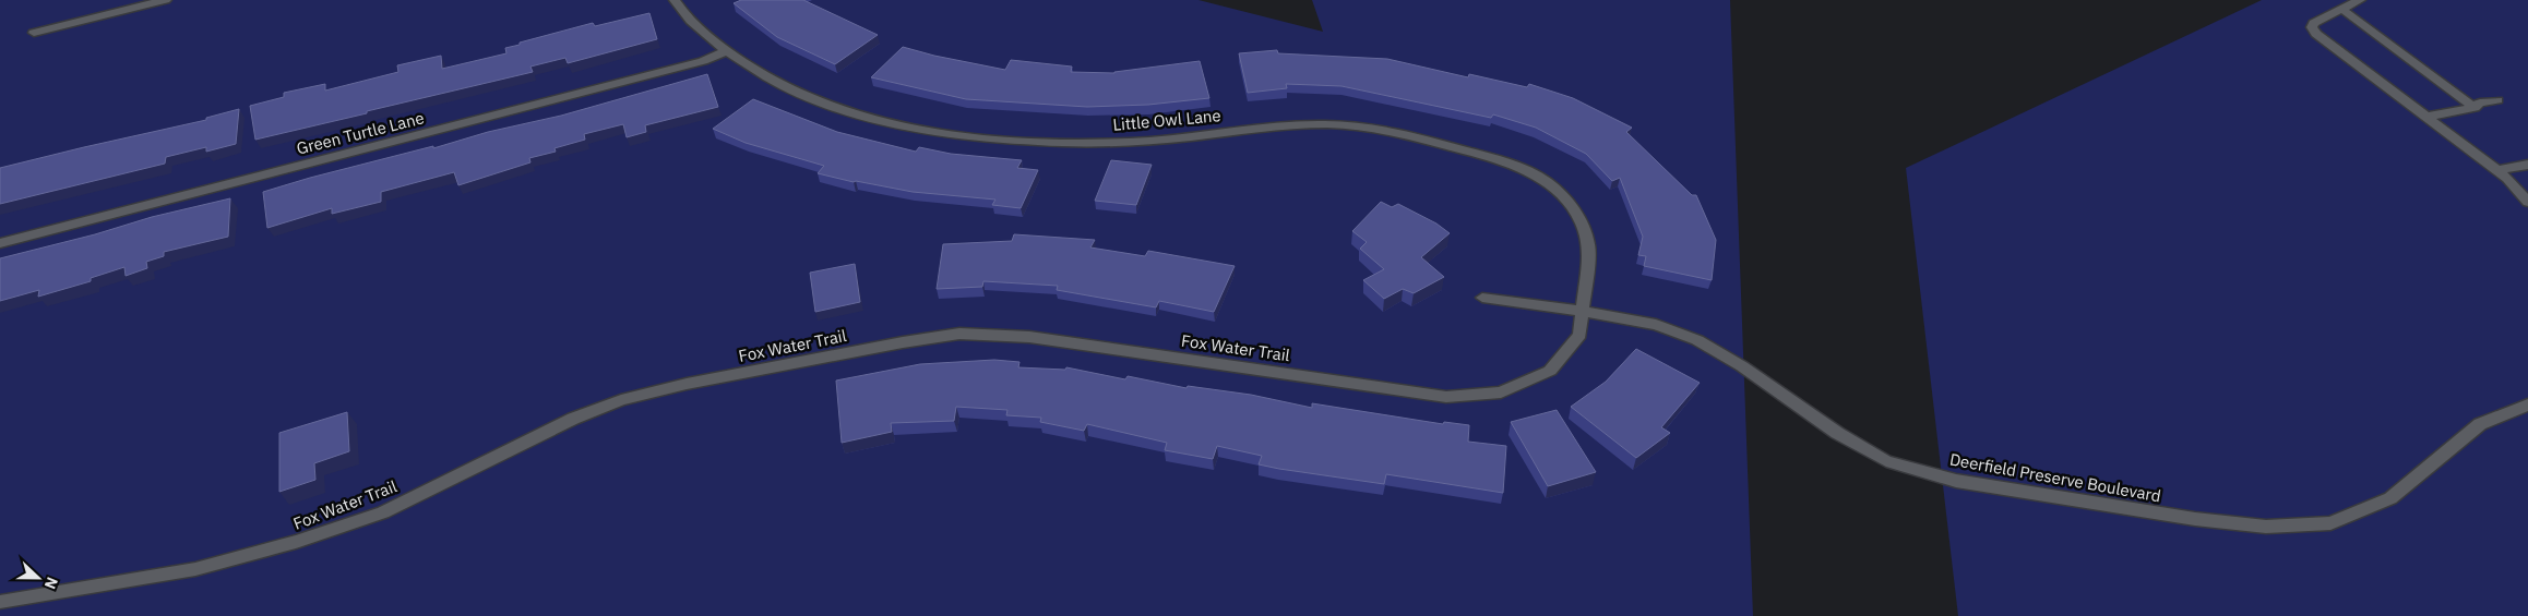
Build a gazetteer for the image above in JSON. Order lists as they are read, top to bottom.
{
  "streets": {
    "street": [
      "Little Owl Lane",
      "Green Turtle Lane",
      "Fox Water Trail",
      "Deerfield Preserve Boulevard"
    ]
  },
  "crossings": [
    ["Little Owl Lane", "Green Turtle Lane"],
    ["Little Owl Lane", "Fox Water Trail"],
    ["Little Owl Lane", "Deerfield Preserve Boulevard"],
    ["Fox Water Trail", "Deerfield Preserve Boulevard"]
  ],
  "north": "right"
}
